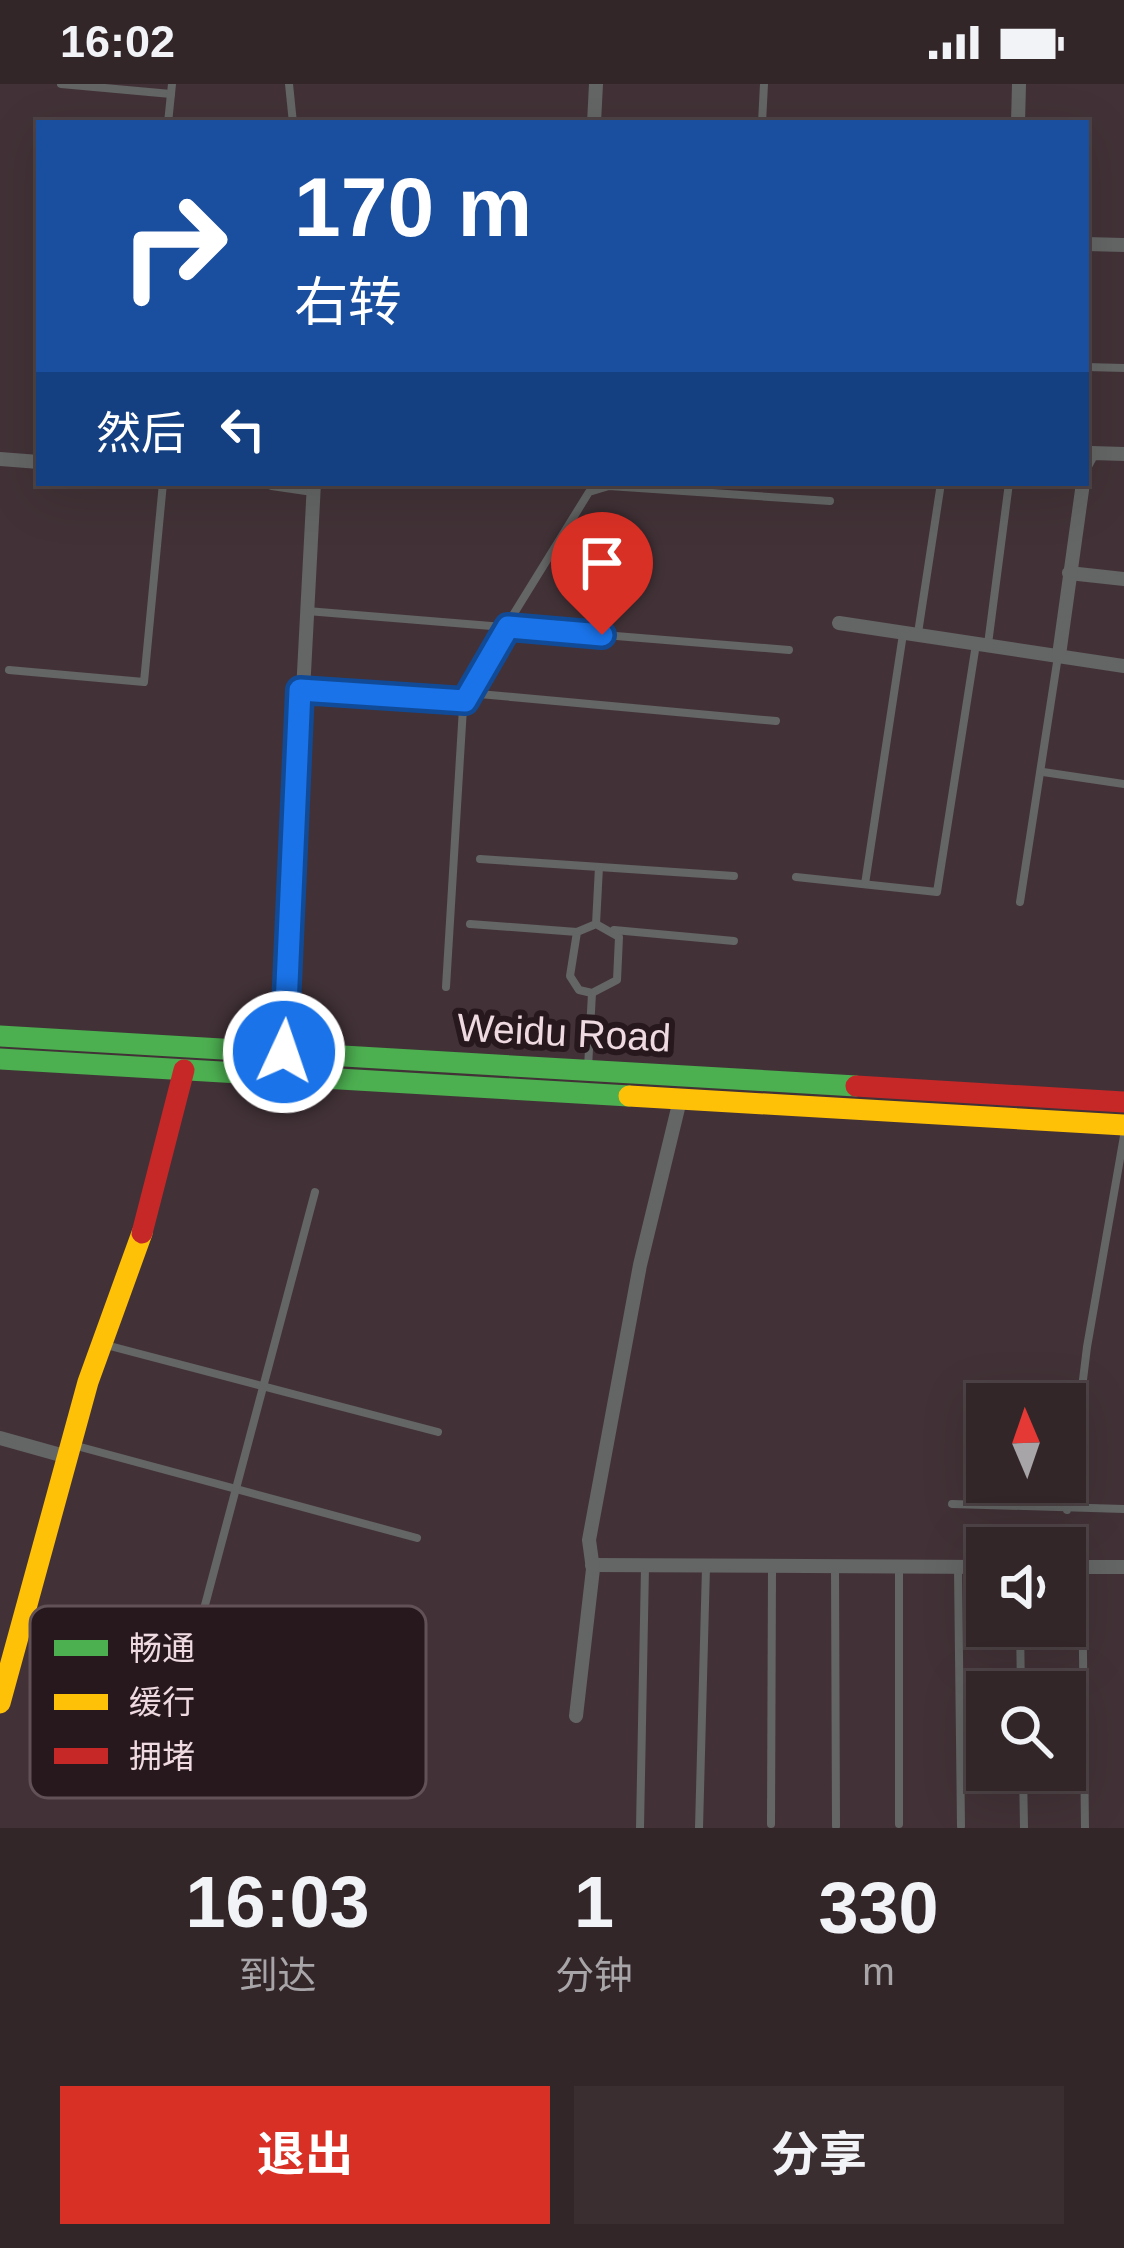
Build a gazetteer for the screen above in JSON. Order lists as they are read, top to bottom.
{
  "streets": {
    "main road": ["Weidu Road"]
  },
  "legend": ["畅通", "缓行", "拥堵"],
  "north": "top",
  "page": {
    "status": "16:02",
    "turn": ["170 m", "右转"],
    "then": "然后",
    "eta": [
      "16:03",
      "到达",
      "1",
      "分钟",
      "330",
      "m"
    ],
    "buttons": ["退出", "分享"]
  }
}
